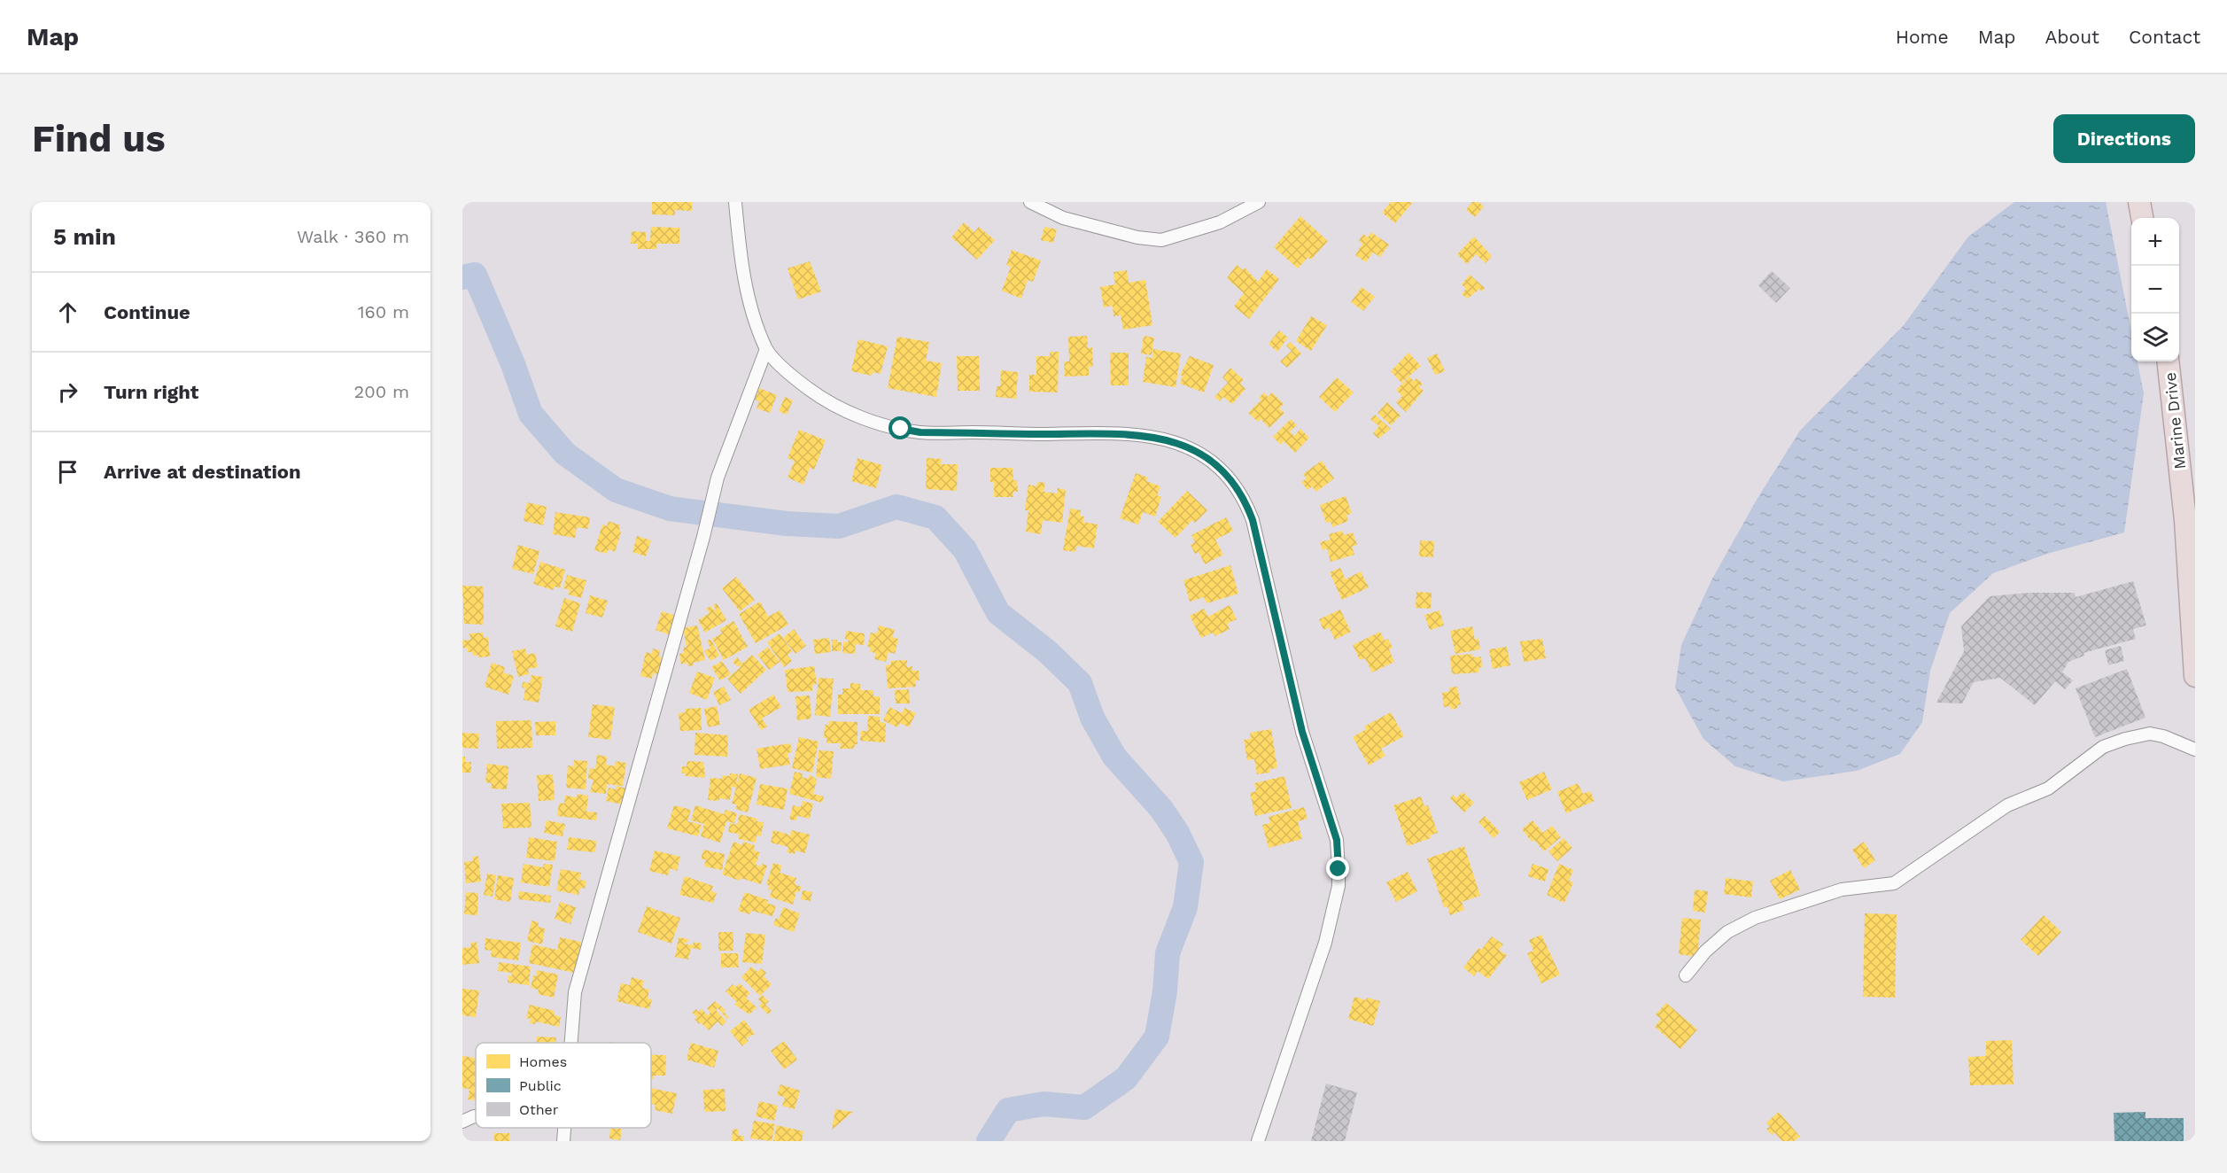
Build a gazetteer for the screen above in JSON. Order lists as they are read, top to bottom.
{
  "streets": {
    "highway": ["Marine Drive"]
  },
  "legend": ["Homes", "Public", "Other"],
  "page": {
    "header": "Map",
    "nav": [
      "Home",
      "Map",
      "About",
      "Contact"
    ],
    "buttons": "Directions",
    "title": "Find us",
    "heading": ["5 min", "Walk · 360 m"],
    "map_buttons": ["+", "−"],
    "list": [
      ["Continue", "160 m"],
      ["Turn right", "200 m"],
      "Arrive at destination"
    ]
  }
}
